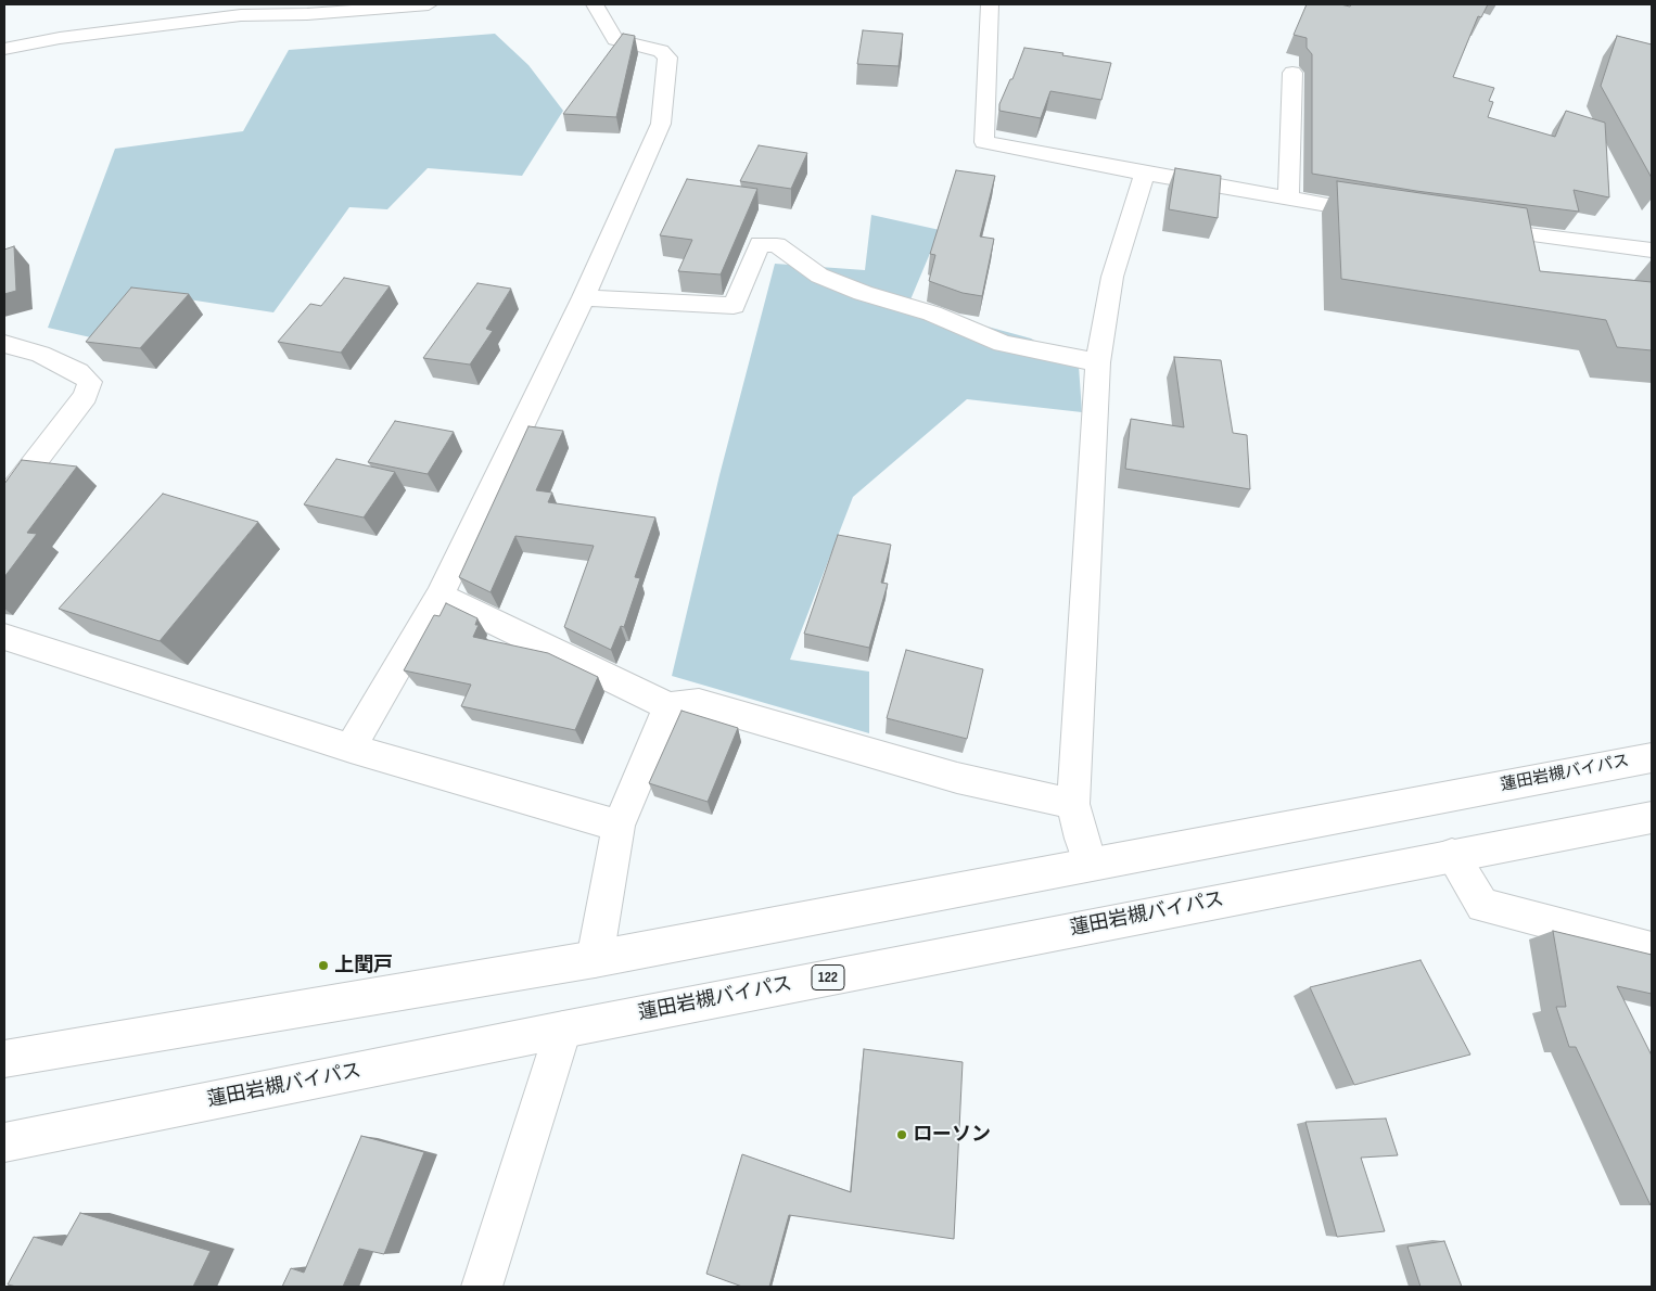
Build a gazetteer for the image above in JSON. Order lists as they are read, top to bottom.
{
  "streets": {
    "main road": ["蓮田岩槻バイパス", "122"]
  },
  "places": ["上閏戸", "ローソン"]
}
